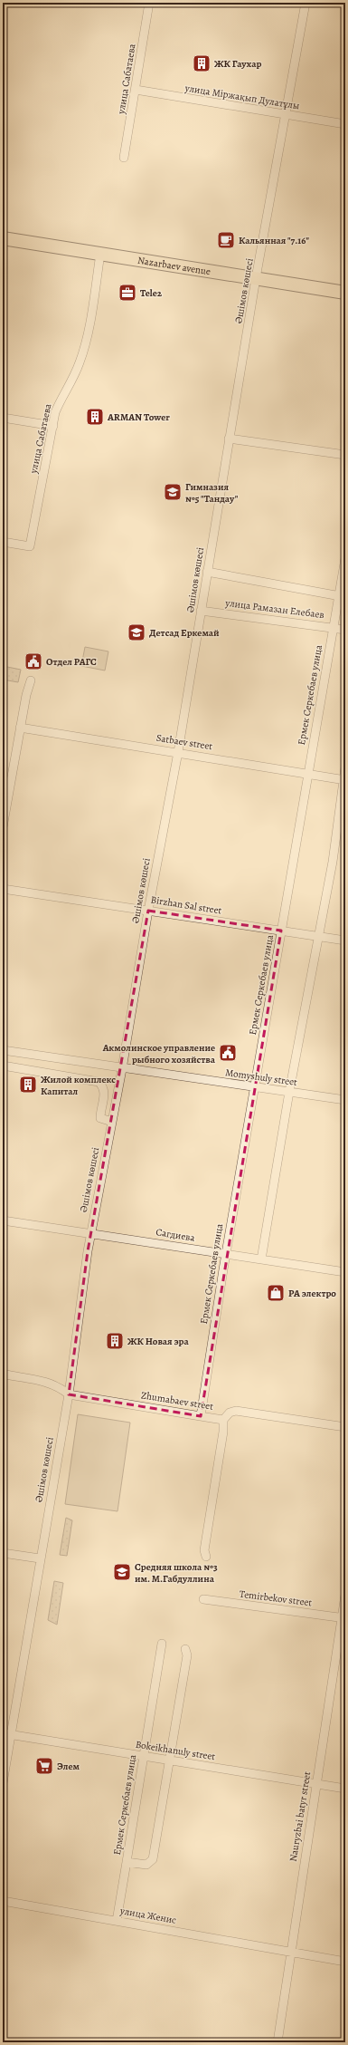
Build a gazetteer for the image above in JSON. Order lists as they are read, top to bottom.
{
  "streets": {
    "highway": ["Nazarbaev avenue"],
    "street": [
      "улица Сабатаева",
      "улица Міржақып Дулатұлы",
      "Әшімов көшесі",
      "улица Рамазан Елебаев",
      "Ермек Серкебаев улица",
      "Satbaev street",
      "Birzhan Sal street",
      "Momyshuly street",
      "Сагдиева",
      "Zhumabaev street",
      "Temirbekov street",
      "Bokeikhanuly street",
      "Nauryzbai batyr street",
      "улица Женис"
    ]
  },
  "crossings": [
    ["улица Сабатаева", "улица Міржақып Дулатұлы"],
    ["улица Сабатаева", "Nazarbaev avenue"],
    ["улица Міржақып Дулатұлы", "Әшімов көшесі"],
    ["Nazarbaev avenue", "Әшімов көшесі"],
    ["Әшімов көшесі", "улица Рамазан Елебаев"],
    ["Әшімов көшесі", "Satbaev street"],
    ["Әшімов көшесі", "Birzhan Sal street"],
    ["Әшімов көшесі", "Momyshuly street"],
    ["Әшімов көшесі", "Сагдиева"],
    ["Әшімов көшесі", "Zhumabaev street"],
    ["Әшімов көшесі", "Bokeikhanuly street"],
    ["улица Рамазан Елебаев", "Ермек Серкебаев улица"],
    ["Ермек Серкебаев улица", "Satbaev street"],
    ["Ермек Серкебаев улица", "Birzhan Sal street"],
    ["Ермек Серкебаев улица", "Momyshuly street"],
    ["Ермек Серкебаев улица", "Сагдиева"],
    ["Ермек Серкебаев улица", "Zhumabaev street"],
    ["Ермек Серкебаев улица", "Bokeikhanuly street"],
    ["Ермек Серкебаев улица", "улица Женис"],
    ["Temirbekov street", "Nauryzbai batyr street"],
    ["Bokeikhanuly street", "Nauryzbai batyr street"],
    ["Nauryzbai batyr street", "улица Женис"]
  ],
  "places": {
    "building": [
      "ЖК Гаухар",
      "ARMAN Tower",
      "Жилой комплекс Капитал",
      "ЖК Новая эра"
    ],
    "cafe": ["Кальянная \"7.16\""],
    "office": ["Tele2"],
    "school or university": ["Гимназия №5 \"Тандау\"", "Детсад Еркемай", "Средняя школа №3 им. М.Габдуллина"],
    "public building": ["Отдел РАГС", "Акмолинское управление рыбного хозяйства"],
    "shop": ["РА электро"],
    "supermarket": ["Элем"]
  }
}
